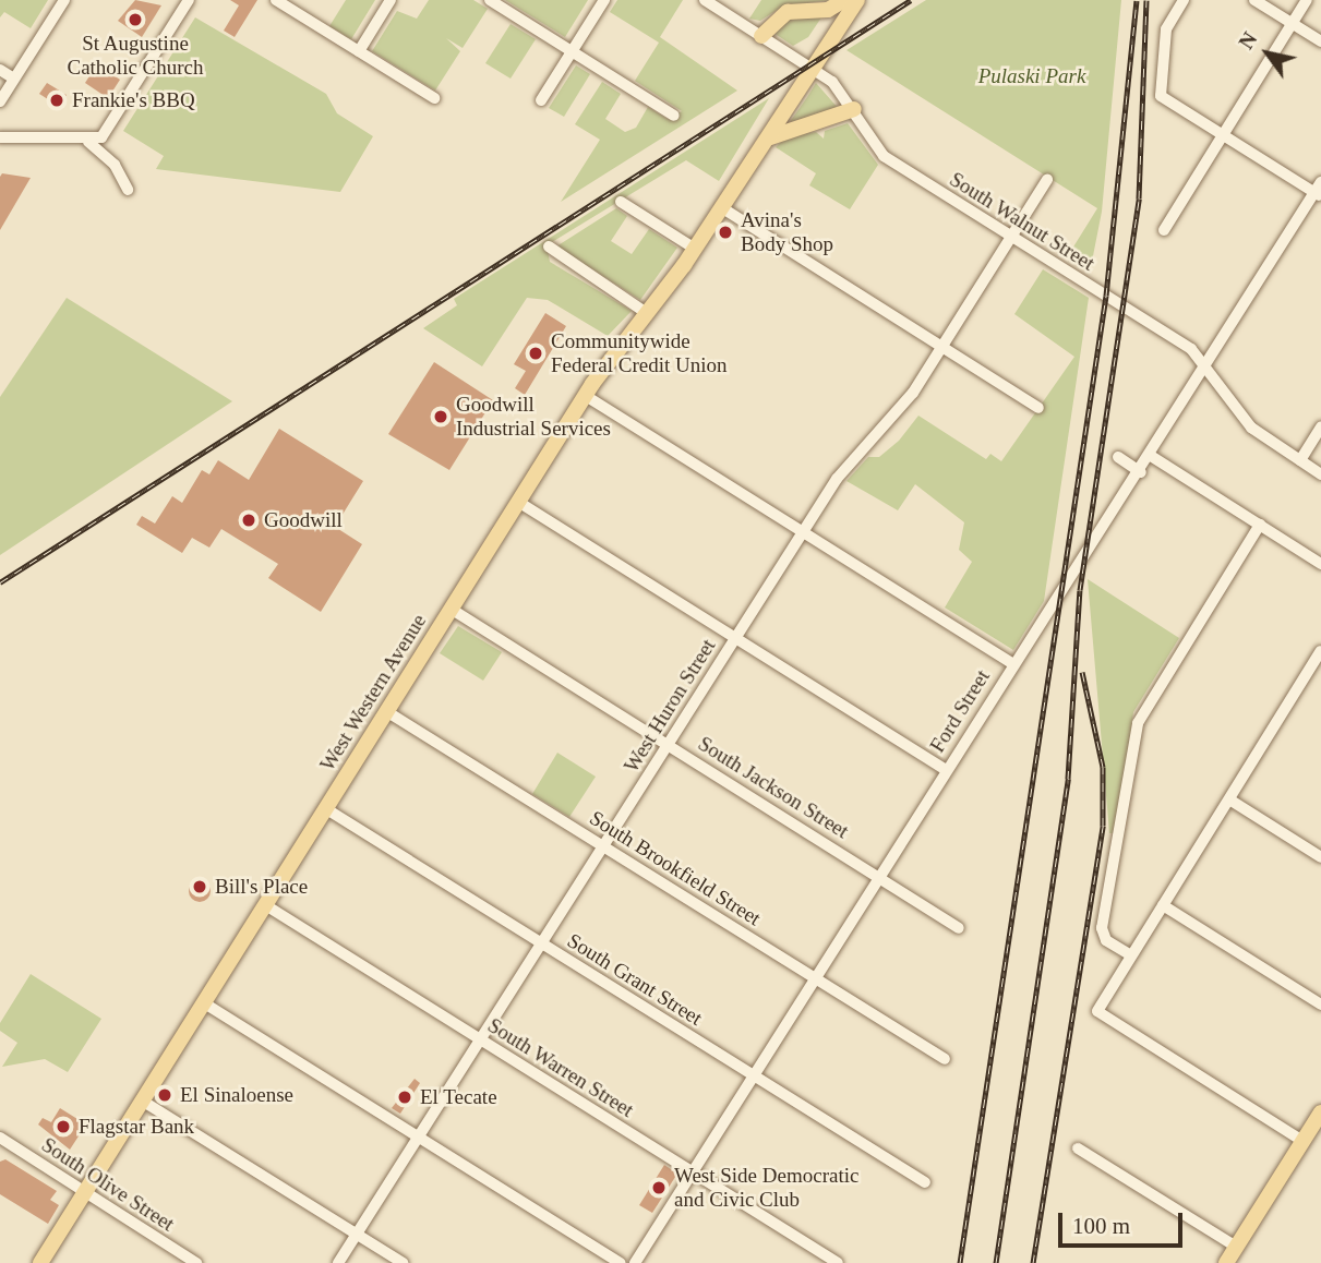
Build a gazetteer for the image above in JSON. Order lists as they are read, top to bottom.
{
  "streets": {
    "main road": ["West Western Avenue"],
    "street": [
      "South Walnut Street",
      "West Huron Street",
      "Ford Street",
      "South Jackson Street",
      "South Brookfield Street",
      "South Grant Street",
      "South Warren Street",
      "South Olive Street"
    ]
  },
  "crossings": [
    ["South Walnut Street", "West Western Avenue"],
    ["South Walnut Street", "West Huron Street"],
    ["South Walnut Street", "Ford Street"],
    ["West Western Avenue", "South Jackson Street"],
    ["West Western Avenue", "South Brookfield Street"],
    ["West Western Avenue", "South Grant Street"],
    ["West Western Avenue", "South Warren Street"],
    ["West Western Avenue", "South Olive Street"],
    ["West Huron Street", "South Jackson Street"],
    ["West Huron Street", "South Brookfield Street"],
    ["West Huron Street", "South Grant Street"],
    ["West Huron Street", "South Warren Street"],
    ["Ford Street", "South Jackson Street"],
    ["Ford Street", "South Brookfield Street"],
    ["Ford Street", "South Grant Street"],
    ["Ford Street", "South Warren Street"]
  ],
  "parks": ["Pulaski Park"],
  "places": [
    "St Augustine Catholic Church",
    "Frankie's BBQ",
    "Avina's Body Shop",
    "Communitywide Federal Credit Union",
    "Goodwill Industrial Services",
    "Goodwill",
    "Bill's Place",
    "El Sinaloense",
    "El Tecate",
    "Flagstar Bank",
    "West Side Democratic and Civic Club"
  ],
  "scale_bar": "100 m",
  "north": "top left"
}
